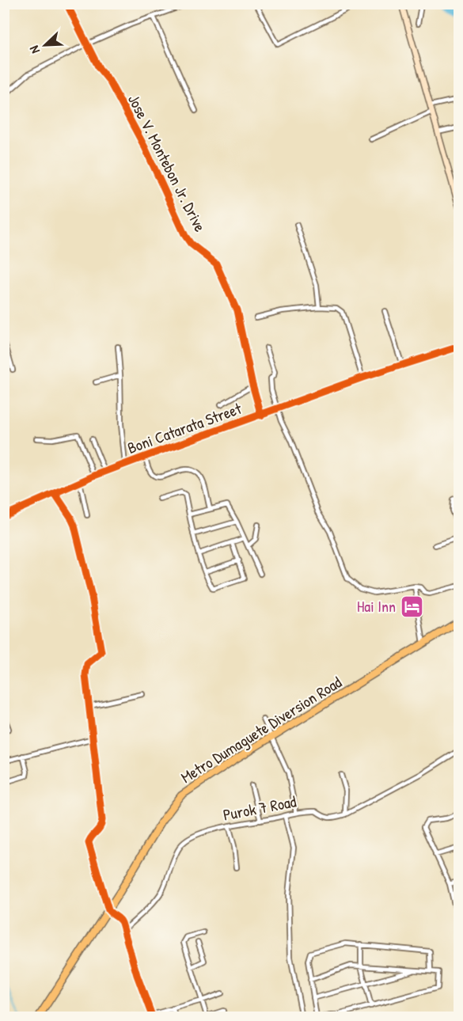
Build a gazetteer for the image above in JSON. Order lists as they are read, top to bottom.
{
  "streets": {
    "highway": ["Metro Dumaguete Diversion Road"],
    "street": ["Jose V. Montebon Jr. Drive", "Boni Catarata Street", "Purok 7 Road"]
  },
  "crossings": [
    ["Jose V. Montebon Jr. Drive", "Boni Catarata Street"]
  ],
  "places": {
    "hotel": ["Hai Inn"]
  },
  "north": "bottom left"
}
